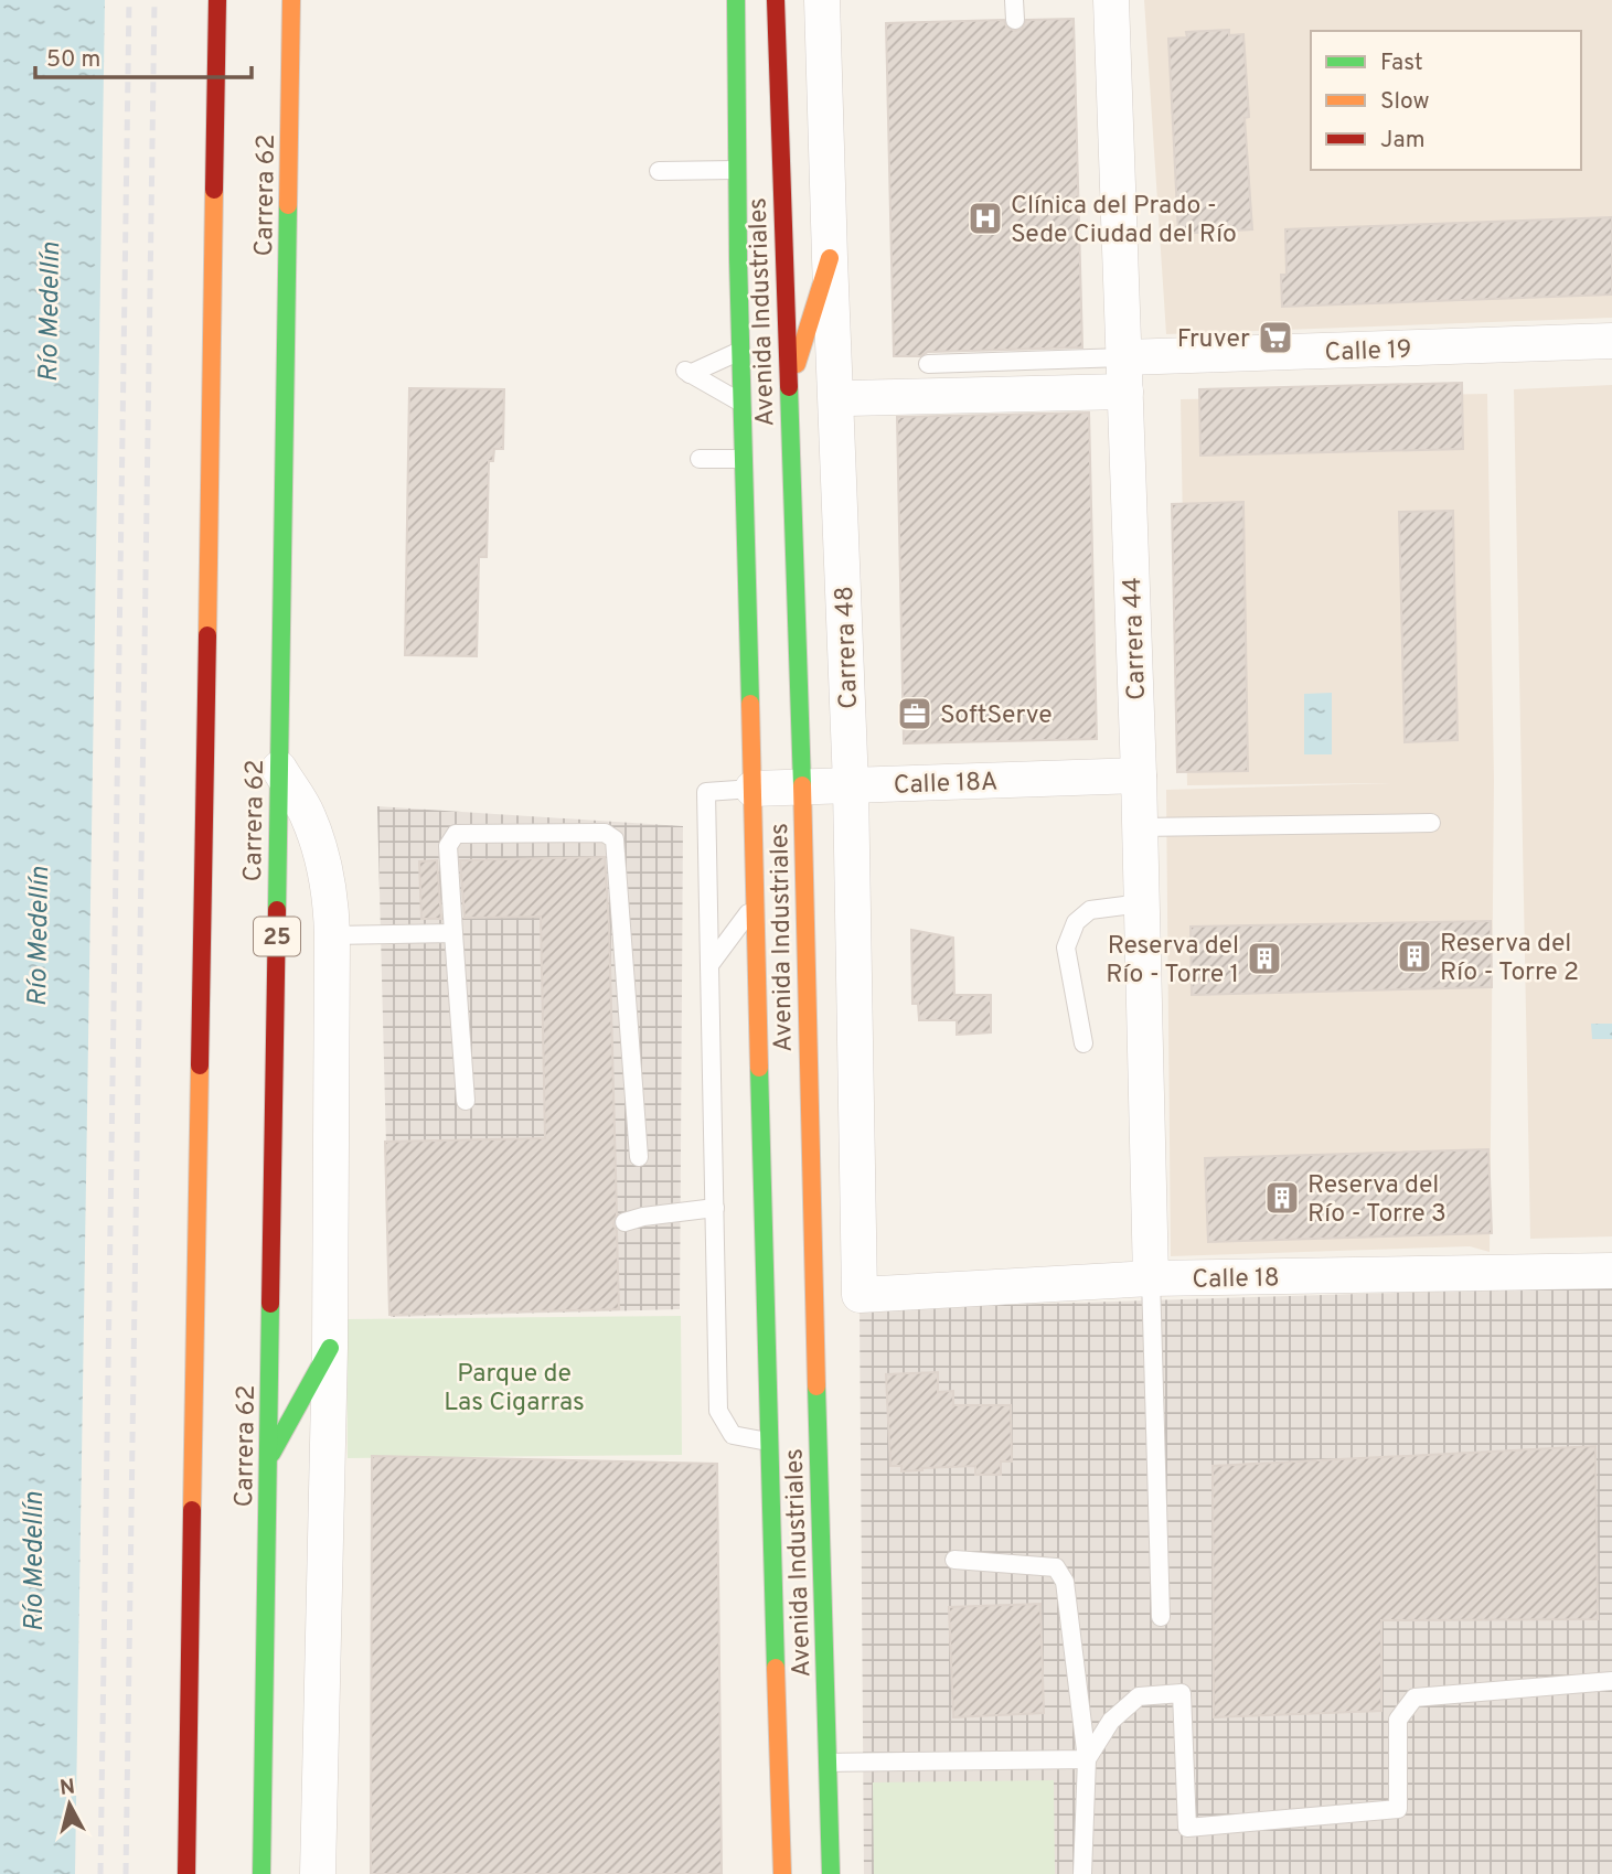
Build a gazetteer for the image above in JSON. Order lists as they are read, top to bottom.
{
  "streets": {
    "main road": ["Carrera 62", "Avenida Industriales", "25"],
    "street": [
      "Calle 19",
      "Carrera 44",
      "Carrera 48",
      "Calle 18A",
      "Calle 18"
    ]
  },
  "crossings": [
    ["Avenida Industriales", "Calle 18A"],
    ["Calle 19", "Carrera 44"],
    ["Carrera 44", "Calle 18A"],
    ["Carrera 44", "Calle 18"],
    ["Carrera 48", "Calle 18A"],
    ["Carrera 48", "Calle 18"]
  ],
  "water": ["Río Medellín"],
  "parks": ["Parque de Las Cigarras"],
  "places": {
    "hospital": ["Clínica del Prado - Sede Ciudad del Río"],
    "supermarket": ["Fruver"],
    "office": ["SoftServe"],
    "building": ["Reserva del Río - Torre 2", "Reserva del Río - Torre 1", "Reserva del Río - Torre 3"]
  },
  "legend": ["Fast", "Slow", "Jam"],
  "scale_bar": "50 m",
  "north": "top"
}
